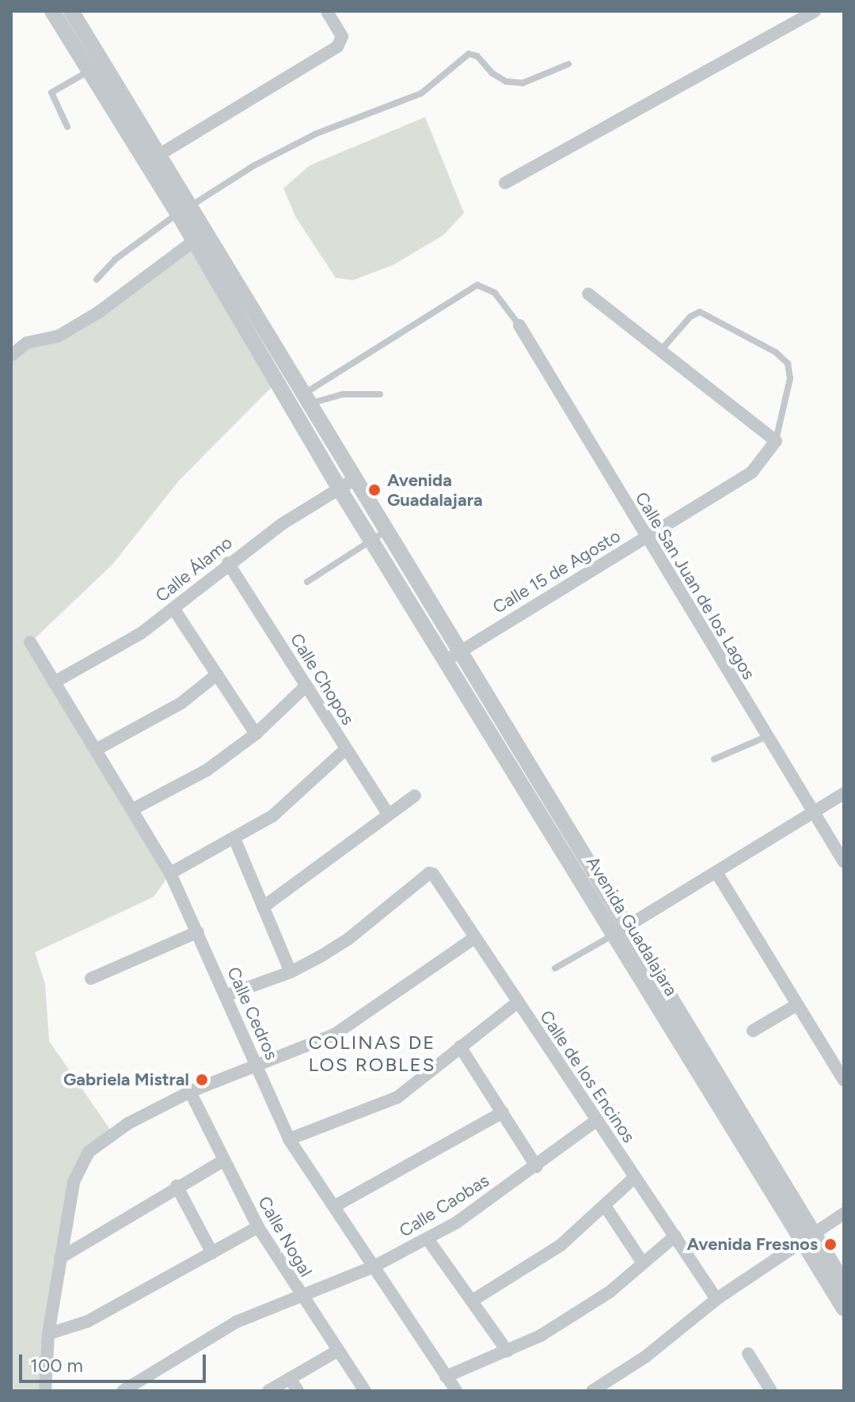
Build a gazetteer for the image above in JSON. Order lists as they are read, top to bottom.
{
  "streets": {
    "street": [
      "Calle Álamo",
      "Calle 15 de Agosto",
      "Calle San Juan de los Lagos",
      "Calle Chopos",
      "Avenida Guadalajara",
      "Calle Cedros",
      "Calle de los Encinos",
      "Calle Caobas",
      "Calle Nogal"
    ]
  },
  "crossings": [
    ["Calle Álamo", "Calle Chopos"],
    ["Calle Álamo", "Avenida Guadalajara"],
    ["Calle Álamo", "Calle Cedros"],
    ["Calle 15 de Agosto", "Calle San Juan de los Lagos"],
    ["Calle 15 de Agosto", "Avenida Guadalajara"],
    ["Calle Cedros", "Calle Caobas"],
    ["Calle de los Encinos", "Calle Caobas"],
    ["Calle Caobas", "Calle Nogal"]
  ],
  "districts": ["COLINAS DE LOS ROBLES"],
  "places": ["Avenida Guadalajara", "Gabriela Mistral", "Avenida Fresnos"],
  "scale_bar": "100 m"
}
